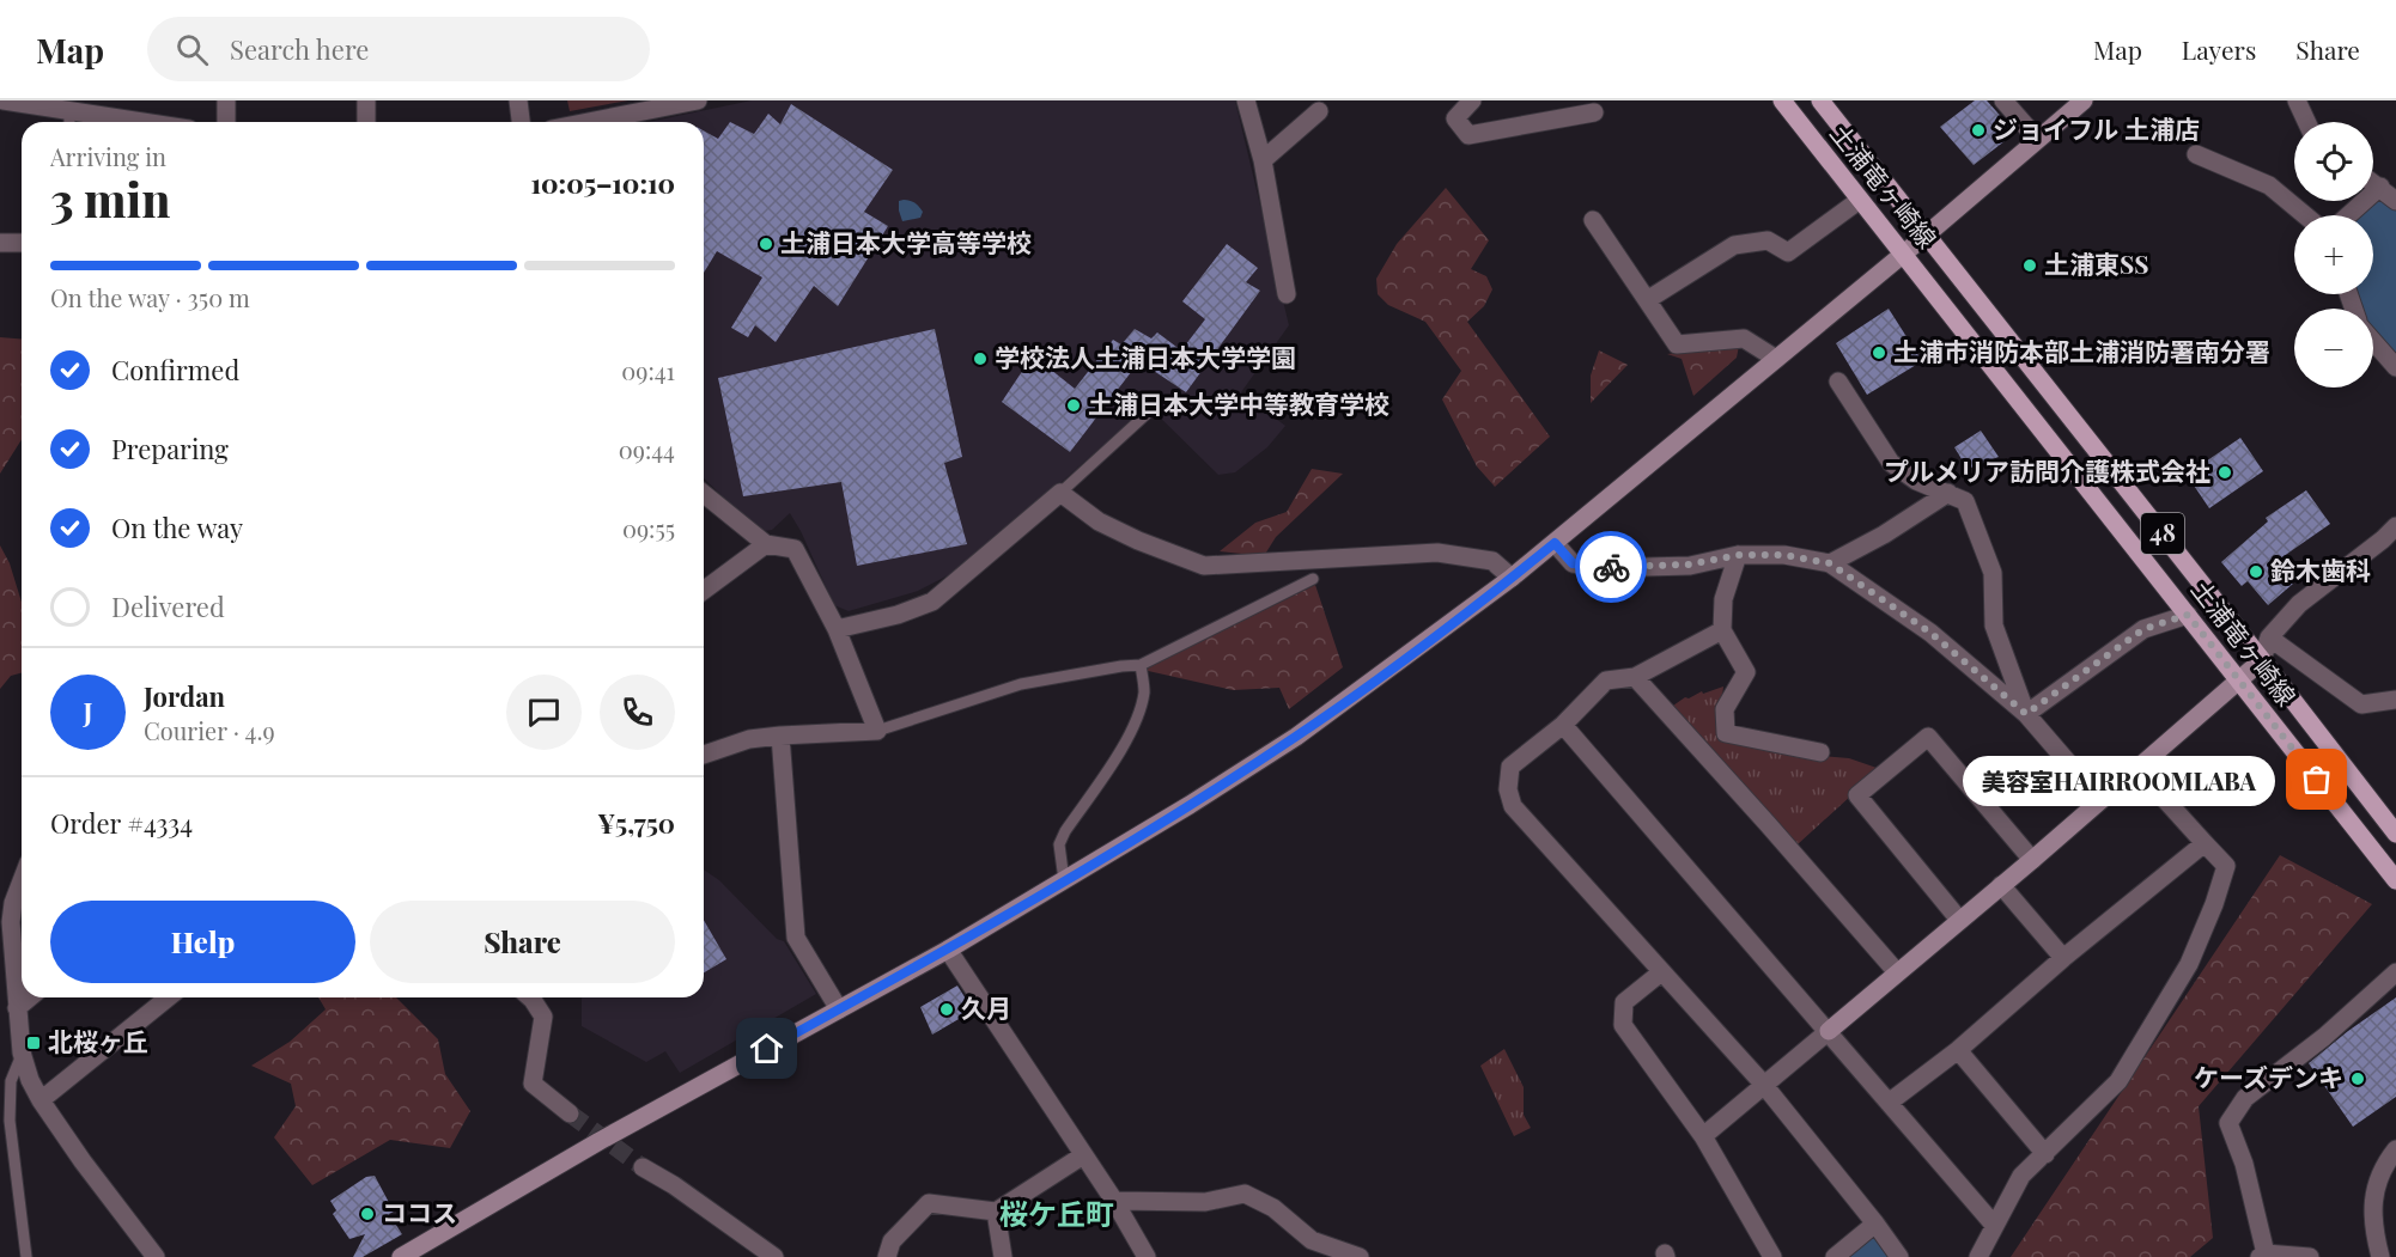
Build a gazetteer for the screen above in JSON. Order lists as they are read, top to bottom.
{
  "streets": {
    "main road": ["土浦竜ヶ崎線", "48"]
  },
  "districts": ["桜ケ丘町"],
  "places": {
    "other": [
      "ジョイフル 土浦店",
      "土浦日本大学高等学校",
      "土浦東SS",
      "土浦市消防本部土浦消防署南分署",
      "学校法人土浦日本大学学園",
      "土浦日本大学中等教育学校",
      "プルメリア訪問介護株式会社",
      "鈴木歯科",
      "美容室HAIRROOMLABA",
      "久月",
      "ケーズデンキ",
      "ココス"
    ],
    "transit": ["北桜ヶ丘"]
  },
  "page": {
    "header": "Map",
    "search": "Search here",
    "nav": ["Map", "Layers", "Share"],
    "map_buttons": ["+", "−"],
    "heading": ["3 min", "Arriving in", "10:05–10:10"],
    "panel": [
      "Jordan",
      "Courier · 4.9",
      "Order #4334",
      "¥5,750"
    ],
    "bar": "On the way · 350 m",
    "list": [
      ["Confirmed", "09:41"],
      ["Preparing", "09:44"],
      ["On the way", "09:55"],
      "Delivered"
    ],
    "round": "J",
    "bubble": "美容室HAIRROOMLABA",
    "buttons": ["Help", "Share"]
  }
}
